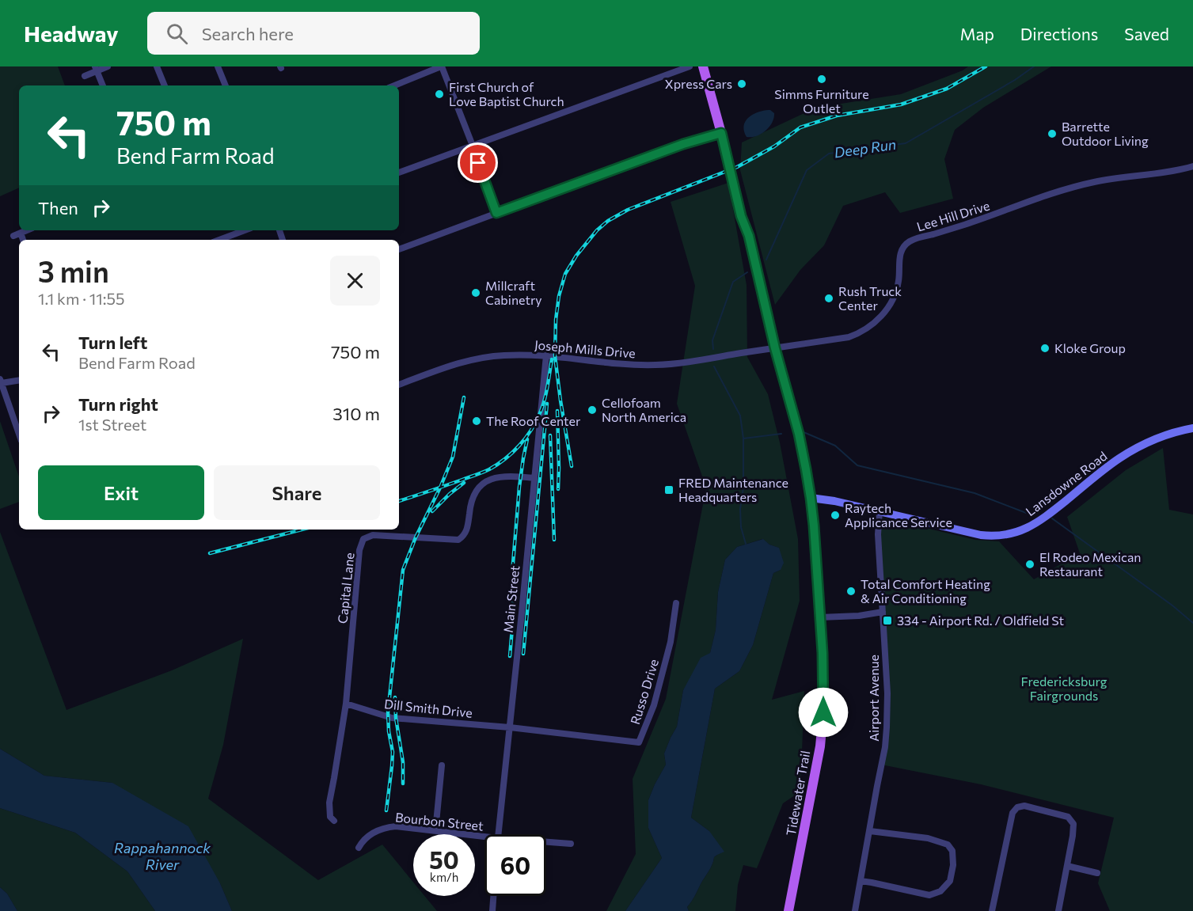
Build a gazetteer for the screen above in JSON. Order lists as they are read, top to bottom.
{
  "streets": {
    "main road": ["Lansdowne Road", "Tidewater Trail"],
    "street": [
      "Lee Hill Drive",
      "Joseph Mills Drive",
      "Capital Lane",
      "Main Street",
      "Russo Drive",
      "Airport Avenue",
      "Dill Smith Drive",
      "Bourbon Street"
    ]
  },
  "crossings": [
    ["Lee Hill Drive", "Joseph Mills Drive"],
    ["Lee Hill Drive", "Tidewater Trail"],
    ["Joseph Mills Drive", "Main Street"],
    ["Joseph Mills Drive", "Tidewater Trail"],
    ["Lansdowne Road", "Airport Avenue"],
    ["Lansdowne Road", "Tidewater Trail"],
    ["Capital Lane", "Main Street"],
    ["Capital Lane", "Dill Smith Drive"],
    ["Main Street", "Russo Drive"],
    ["Main Street", "Dill Smith Drive"],
    ["Russo Drive", "Dill Smith Drive"]
  ],
  "water": ["Deep Run", "Rappahannock River"],
  "parks": ["Fredericksburg Fairgrounds"],
  "places": {
    "other": [
      "Simms Furniture Outlet",
      "Xpress Cars",
      "First Church of Love Baptist Church",
      "Barrette Outdoor Living",
      "Millcraft Cabinetry",
      "Rush Truck Center",
      "Kloke Group",
      "Cellofoam North America",
      "The Roof Center",
      "Raytech Applicance Service",
      "El Rodeo Mexican Restaurant",
      "Total Comfort Heating & Air Conditioning"
    ],
    "transit": ["FRED Maintenance Headquarters", "334 - Airport Rd. / Oldfield St"]
  },
  "page": {
    "header": "Headway",
    "search": "Search here",
    "nav": ["Map", "Directions", "Saved"],
    "turn": ["750 m", "Bend Farm Road"],
    "then": "Then",
    "heading": ["3 min", "1.1 km · 11:55"],
    "list": [
      {
        "name": "Turn left",
        "note": "Bend Farm Road",
        "value": "750 m"
      },
      {
        "name": "Turn right",
        "note": "1st Street",
        "value": "310 m"
      }
    ],
    "buttons": ["Exit", "Share"],
    "speed": "50 km/h",
    "limit": "60"
  }
}
